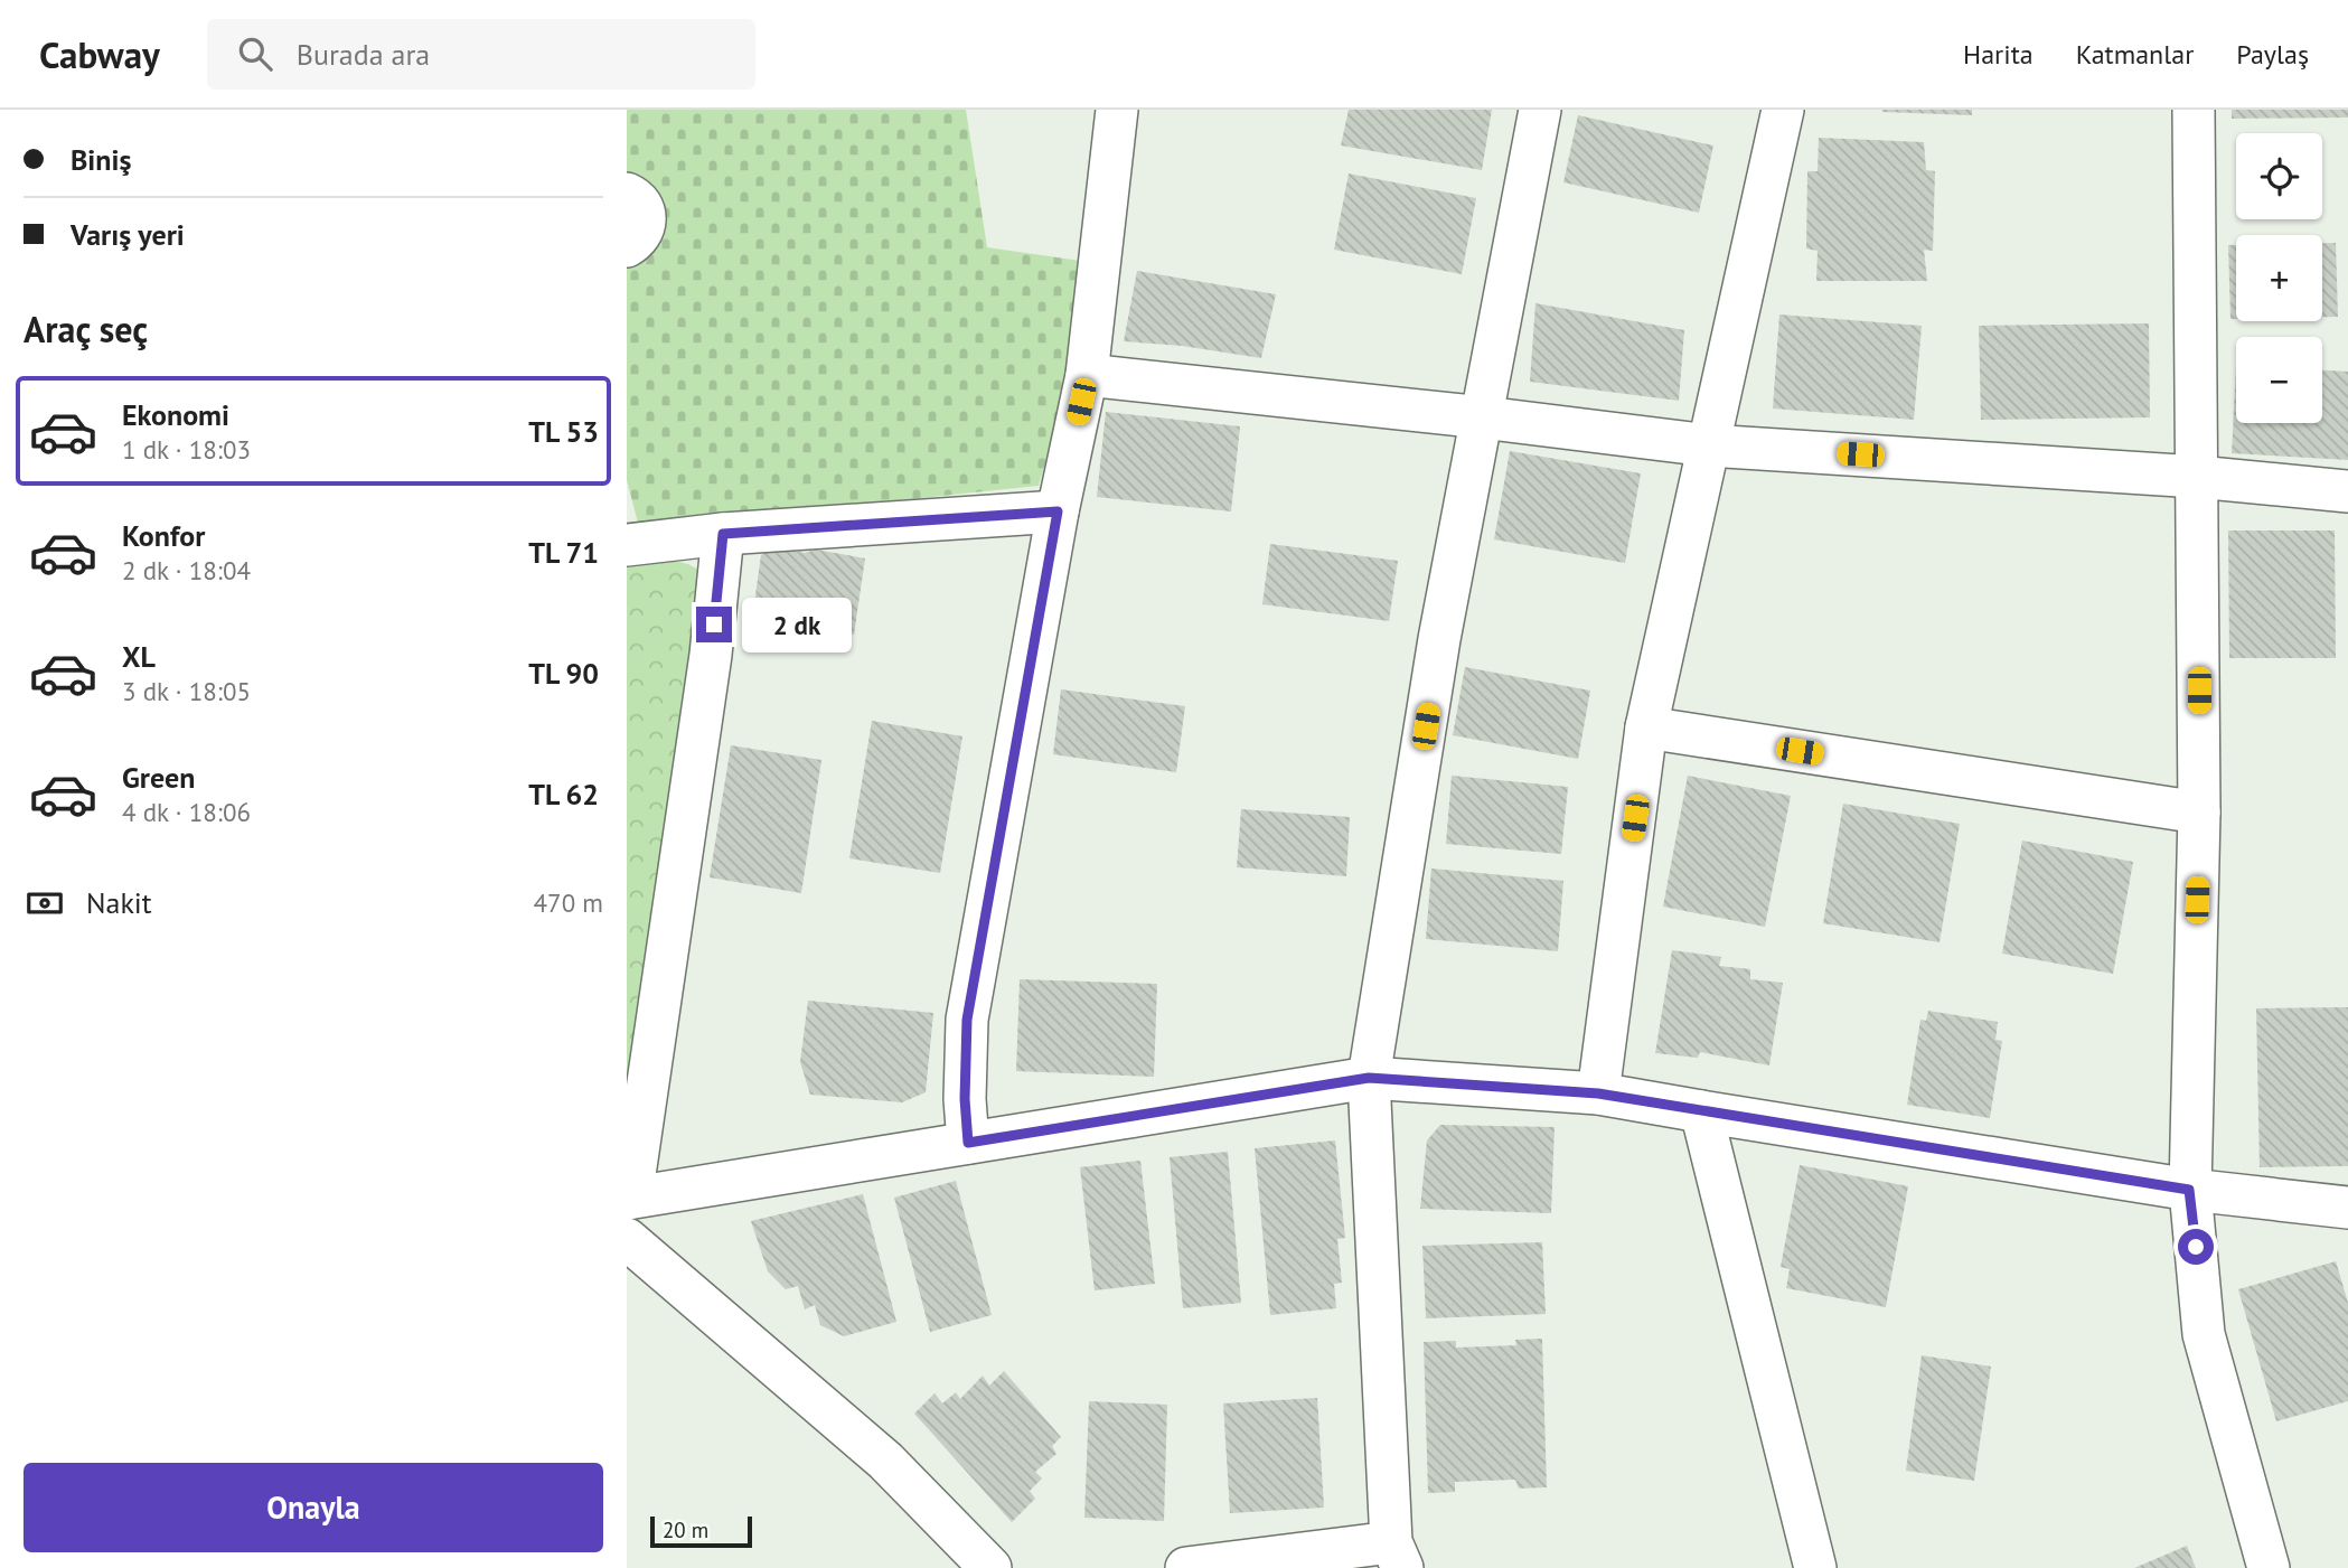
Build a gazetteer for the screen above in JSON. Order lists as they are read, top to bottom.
{
  "scale_bar": "20 m",
  "page": {
    "header": "Cabway",
    "search": "Burada ara",
    "nav": ["Harita", "Katmanlar", "Paylaş"],
    "banner": ["Biniş", "Varış yeri"],
    "map_buttons": ["+", "−"],
    "heading": "Araç seç",
    "list": [
      {
        "name": "Ekonomi",
        "note": "1 dk · 18:03",
        "value": "TL 53"
      },
      {
        "name": "Konfor",
        "note": "2 dk · 18:04",
        "value": "TL 71"
      },
      {
        "name": "XL",
        "note": "3 dk · 18:05",
        "value": "TL 90"
      },
      {
        "name": "Green",
        "note": "4 dk · 18:06",
        "value": "TL 62"
      }
    ],
    "bubble": "2 dk",
    "pay": ["Nakit", "470 m"],
    "buttons": "Onayla",
    "scale": "20 m"
  }
}
